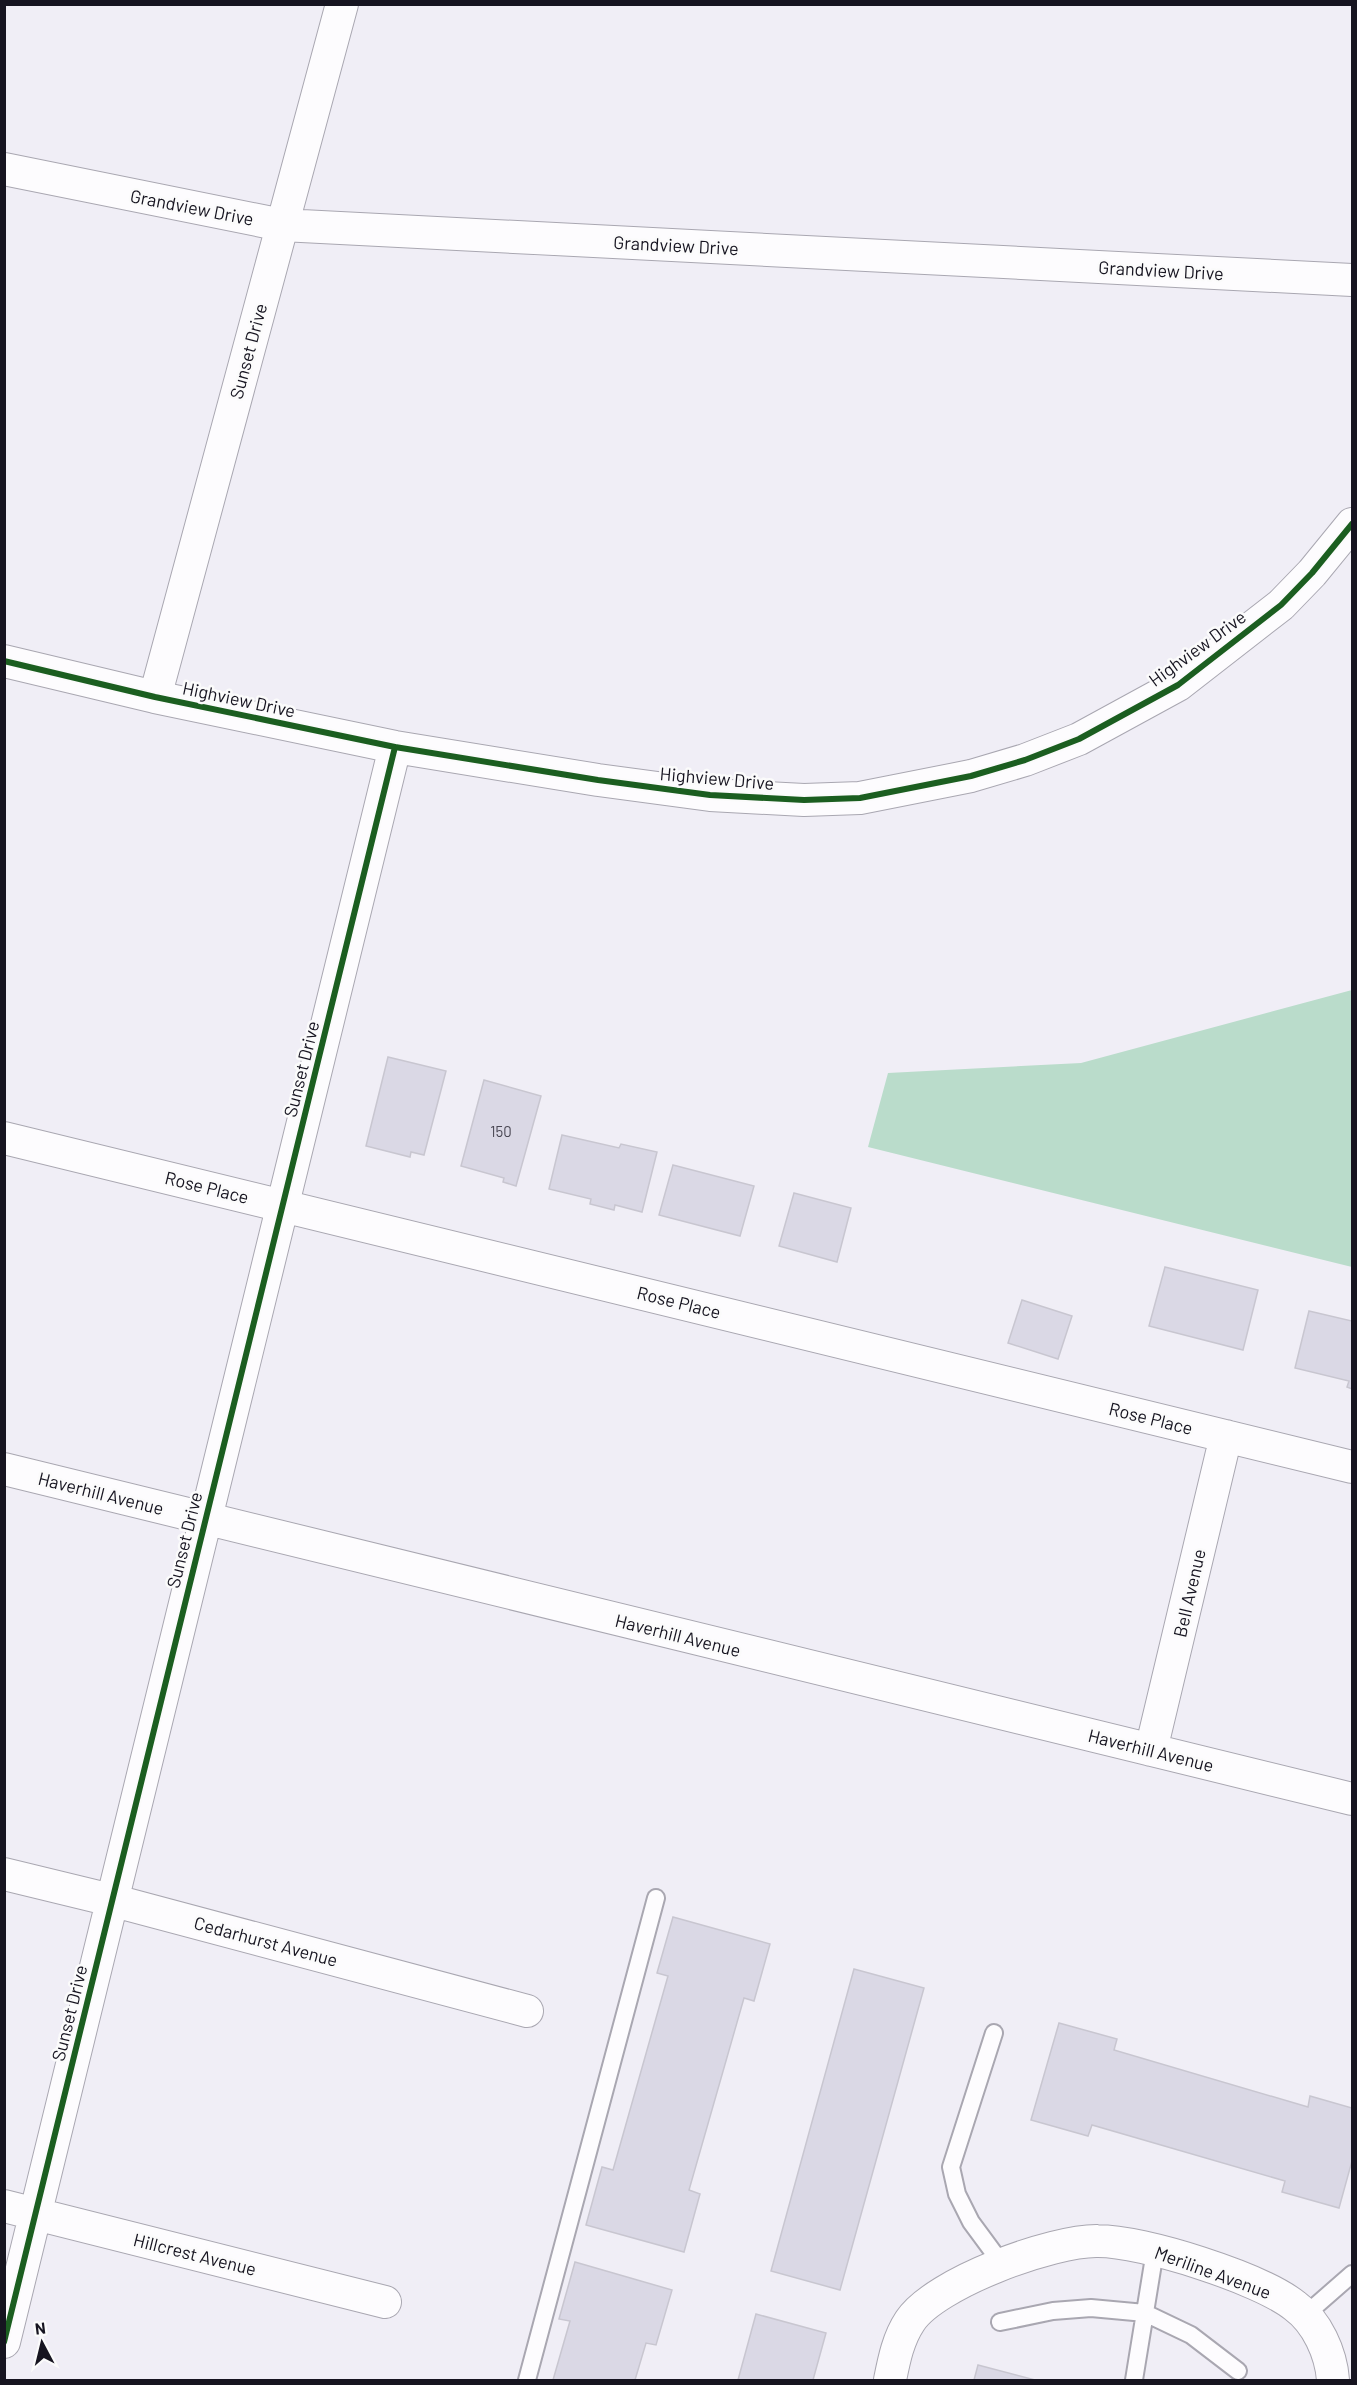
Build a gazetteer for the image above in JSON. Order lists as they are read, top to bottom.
{
  "streets": {
    "street": [
      "Grandview Drive",
      "Sunset Drive",
      "Highview Drive",
      "Rose Place",
      "Haverhill Avenue",
      "Bell Avenue",
      "Cedarhurst Avenue",
      "Hillcrest Avenue",
      "Meriline Avenue"
    ]
  },
  "crossings": [
    ["Grandview Drive", "Sunset Drive"],
    ["Sunset Drive", "Highview Drive"],
    ["Sunset Drive", "Rose Place"],
    ["Sunset Drive", "Haverhill Avenue"],
    ["Sunset Drive", "Cedarhurst Avenue"],
    ["Sunset Drive", "Hillcrest Avenue"],
    ["Rose Place", "Bell Avenue"],
    ["Haverhill Avenue", "Bell Avenue"]
  ],
  "house_numbers": ["150"],
  "north": "top"
}
